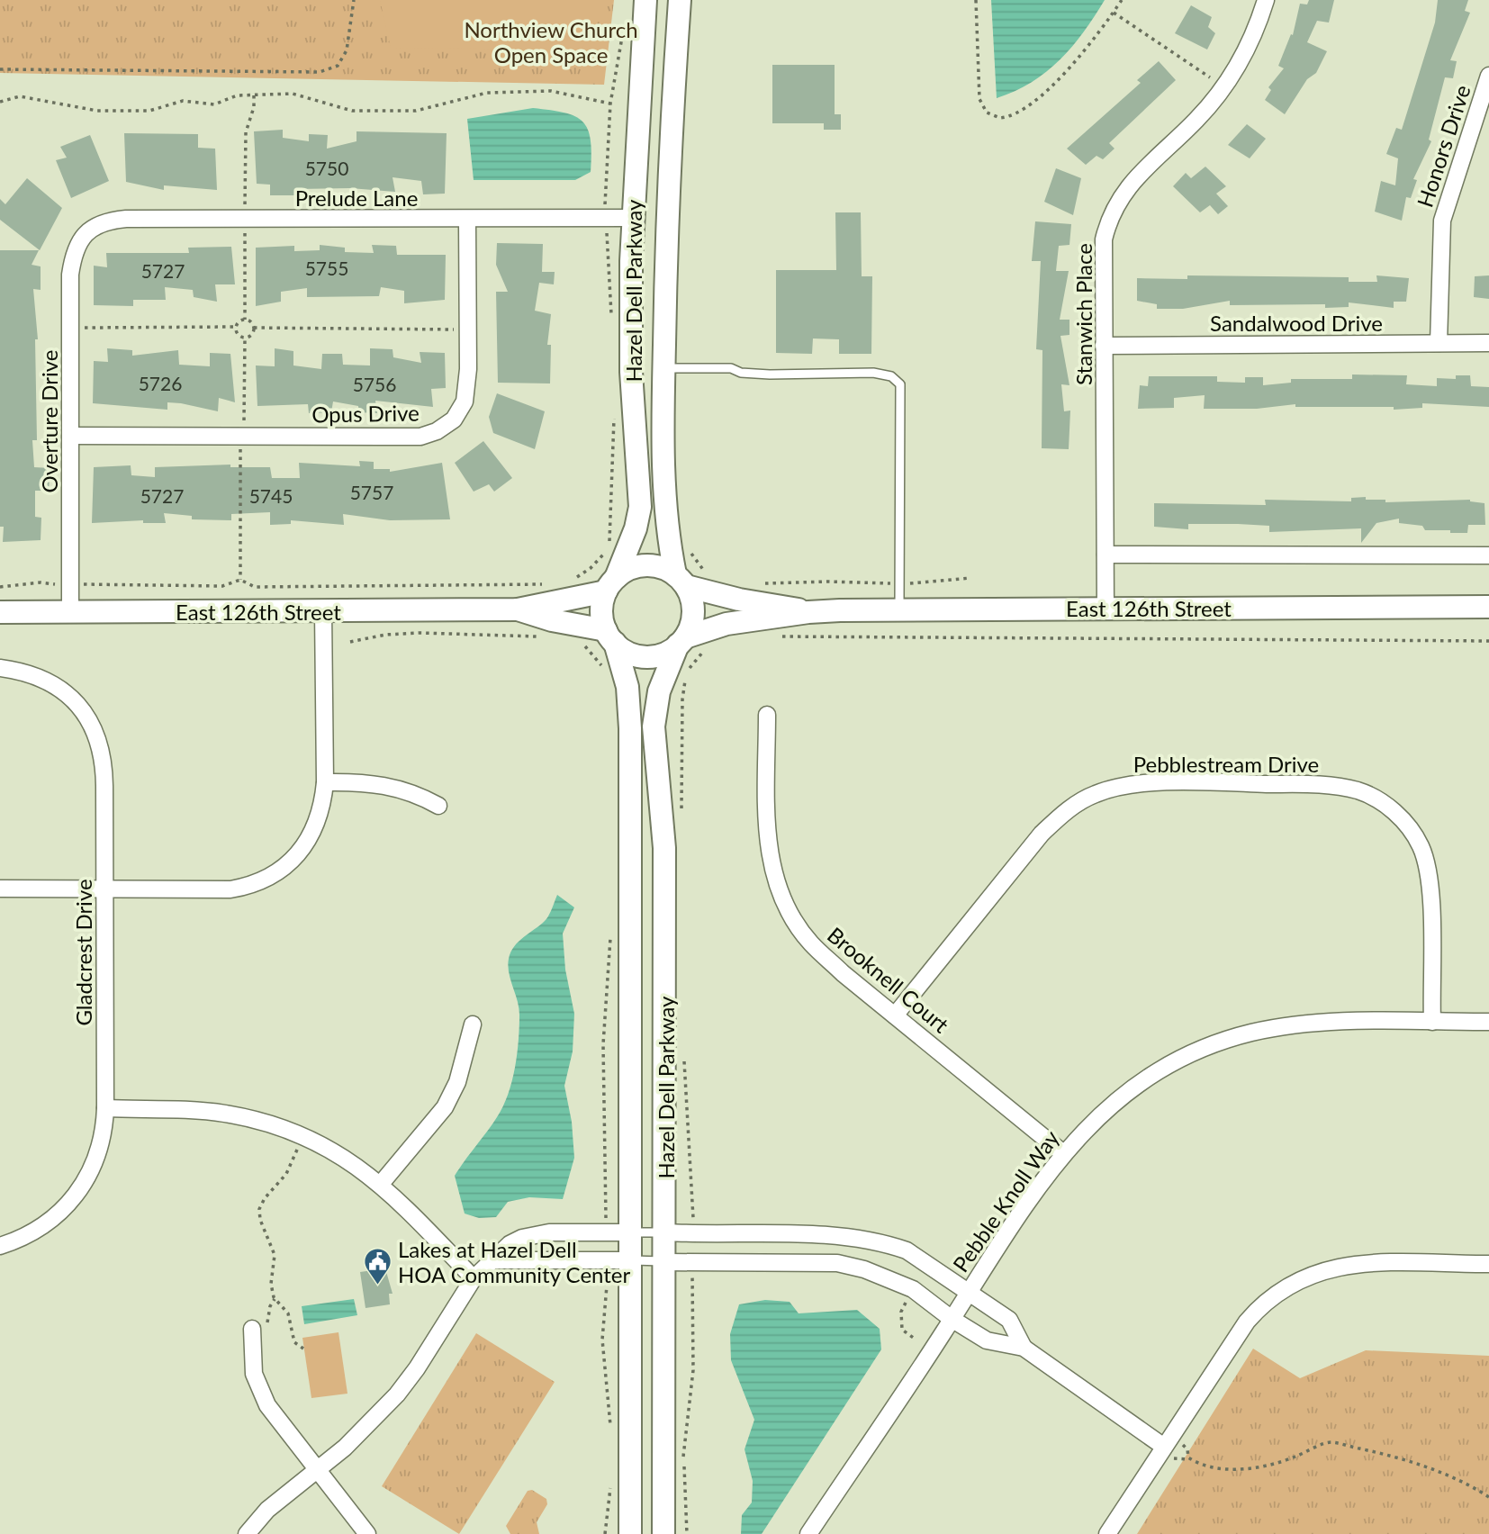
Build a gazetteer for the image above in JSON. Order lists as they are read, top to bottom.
{
  "streets": {
    "main road": ["Hazel Dell Parkway", "East 126th Street"],
    "street": [
      "Honors Drive",
      "Prelude Lane",
      "Stanwich Place",
      "Sandalwood Drive",
      "Opus Drive",
      "Overture Drive",
      "Pebblestream Drive",
      "Gladcrest Drive",
      "Brooknell Court",
      "Pebble Knoll Way"
    ]
  },
  "crossings": [
    ["Honors Drive", "Sandalwood Drive"],
    ["Prelude Lane", "Hazel Dell Parkway"],
    ["Prelude Lane", "Opus Drive"],
    ["Prelude Lane", "Overture Drive"],
    ["Hazel Dell Parkway", "East 126th Street"],
    ["Stanwich Place", "Sandalwood Drive"],
    ["Stanwich Place", "East 126th Street"],
    ["Opus Drive", "Overture Drive"],
    ["Overture Drive", "East 126th Street"],
    ["Pebblestream Drive", "Brooknell Court"],
    ["Pebblestream Drive", "Pebble Knoll Way"],
    ["Brooknell Court", "Pebble Knoll Way"]
  ],
  "parks": ["Northview Church Open Space"],
  "places": {
    "public building": ["Lakes at Hazel Dell HOA Community Center"]
  },
  "house_numbers": [
    "5750",
    "5755",
    "5727",
    "5726",
    "5756",
    "5757",
    "5727",
    "5745"
  ]
}
